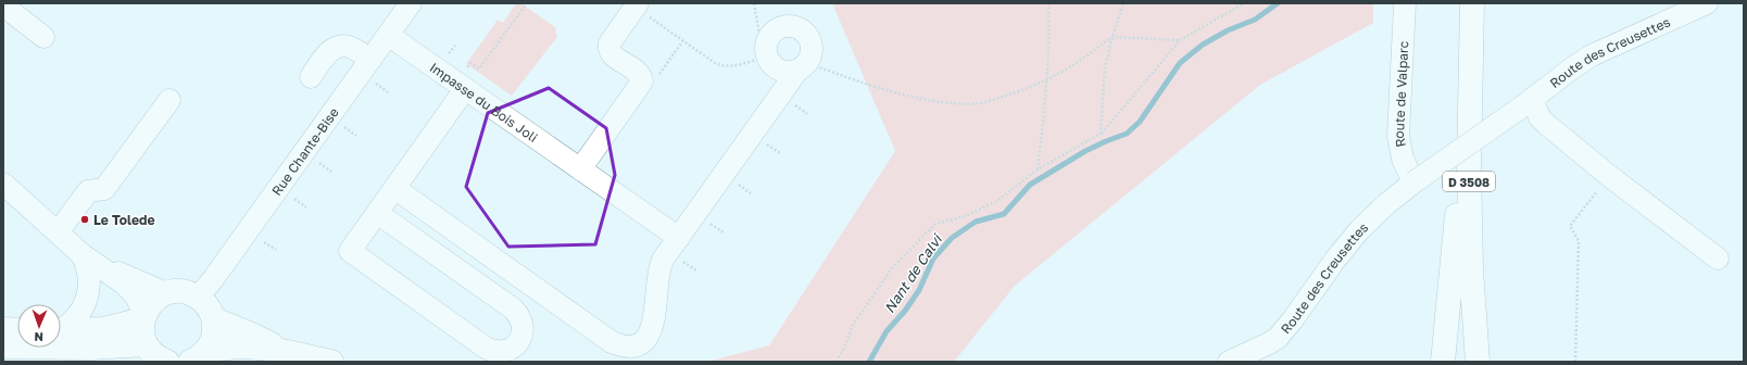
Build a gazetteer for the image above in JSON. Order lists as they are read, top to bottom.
{
  "streets": {
    "main road": ["D 3508"],
    "street": [
      "Route des Creusettes",
      "Route de Valparc",
      "Impasse du Bois Joli",
      "Rue Chante-Bise"
    ]
  },
  "crossings": [
    ["Route des Creusettes", "Route de Valparc"],
    ["Impasse du Bois Joli", "Rue Chante-Bise"]
  ],
  "water": ["Nant de Calvi"],
  "places": ["Le Tolede"],
  "north": "bottom"
}
